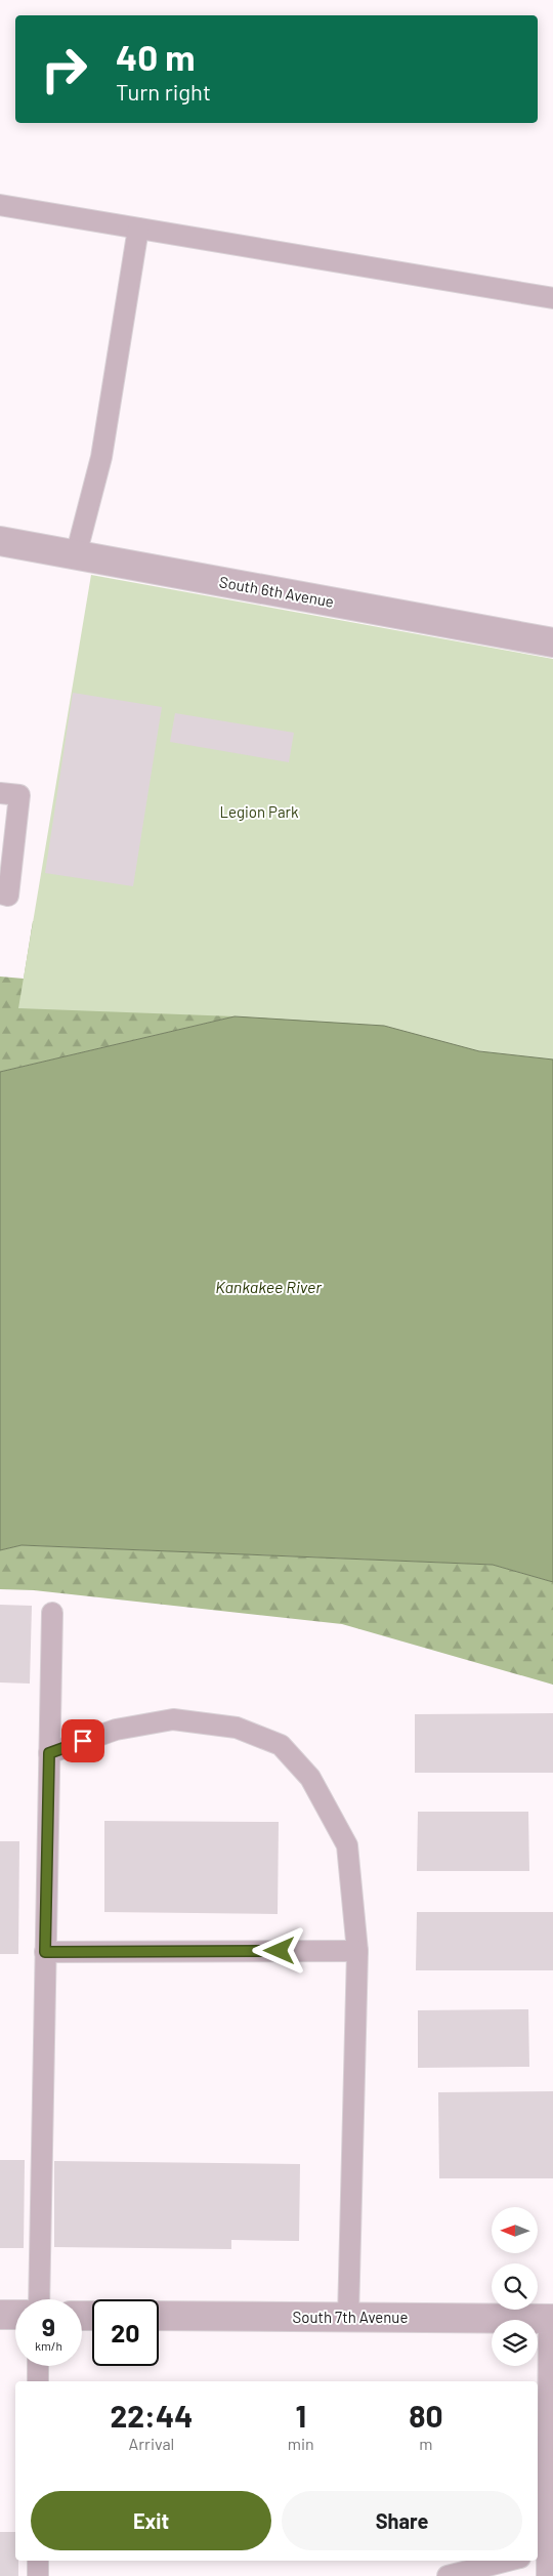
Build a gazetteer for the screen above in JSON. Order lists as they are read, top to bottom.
{
  "streets": {
    "street": ["South 6th Avenue", "South 7th Avenue"]
  },
  "water": ["Kankakee River"],
  "parks": ["Legion Park"],
  "north": "left",
  "page": {
    "turn": ["40 m", "Turn right"],
    "speed": "9 km/h",
    "limit": "20",
    "eta": [
      "22:44",
      "Arrival",
      "1",
      "min",
      "80",
      "m"
    ],
    "buttons": ["Exit", "Share"]
  }
}
